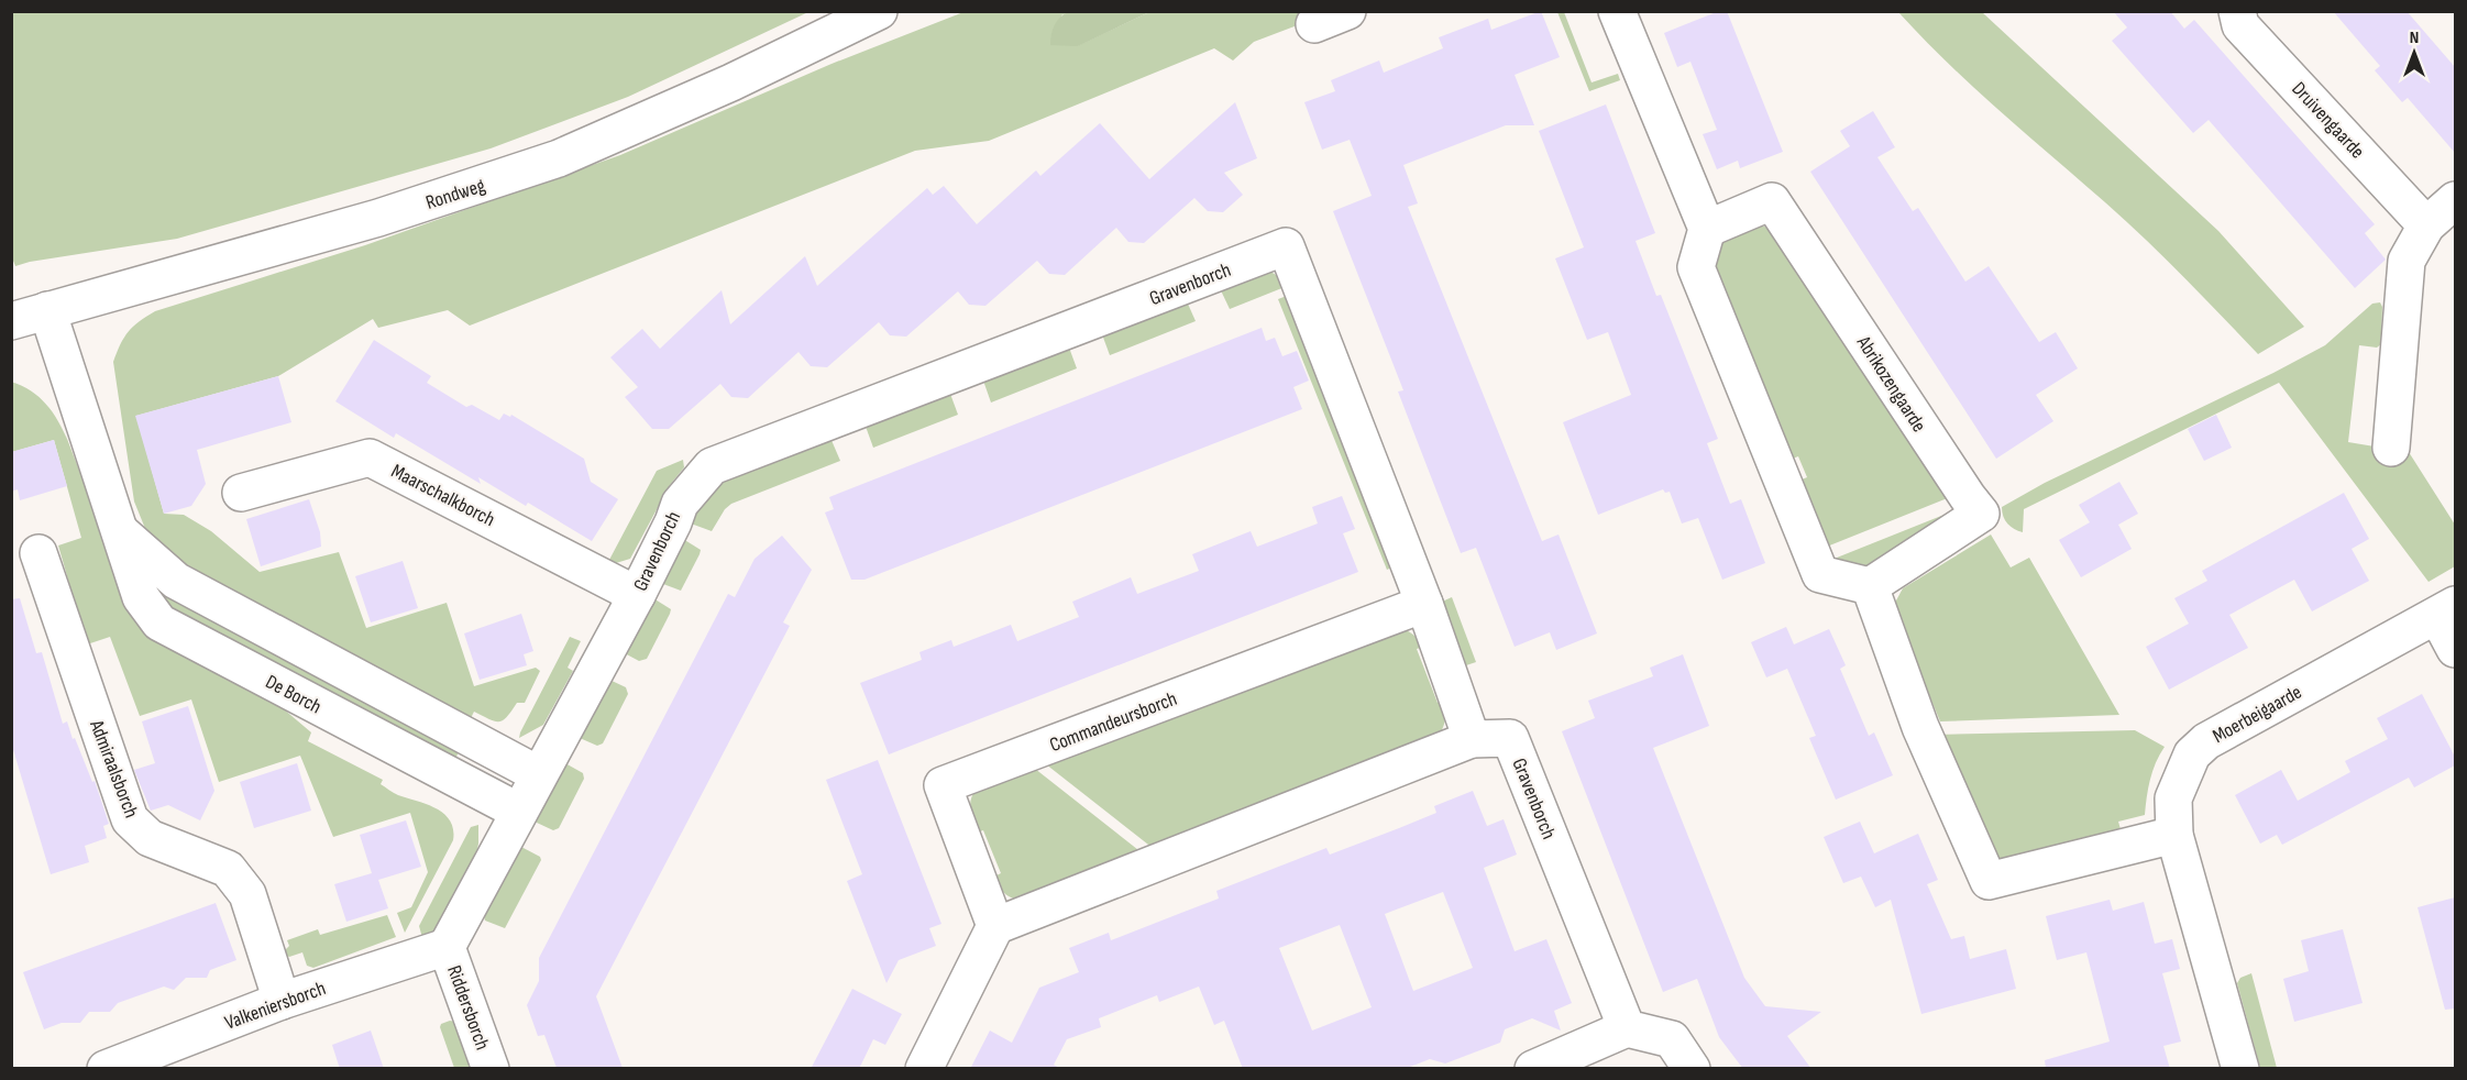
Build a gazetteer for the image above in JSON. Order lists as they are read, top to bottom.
{
  "streets": {
    "street": [
      "Druivengaarde",
      "Rondweg",
      "Gravenborch",
      "Abrikozengaarde",
      "Maarschalkborch",
      "De Borch",
      "Moerbeigaarde",
      "Commandeursborch",
      "Admiraalsborch",
      "Valkeniersborch",
      "Riddersborch"
    ]
  },
  "crossings": [
    ["Rondweg", "De Borch"],
    ["Gravenborch", "Maarschalkborch"],
    ["Gravenborch", "De Borch"],
    ["Gravenborch", "Commandeursborch"],
    ["Gravenborch", "Valkeniersborch"],
    ["Gravenborch", "Riddersborch"],
    ["Admiraalsborch", "Valkeniersborch"],
    ["Valkeniersborch", "Riddersborch"]
  ],
  "north": "top"
}
